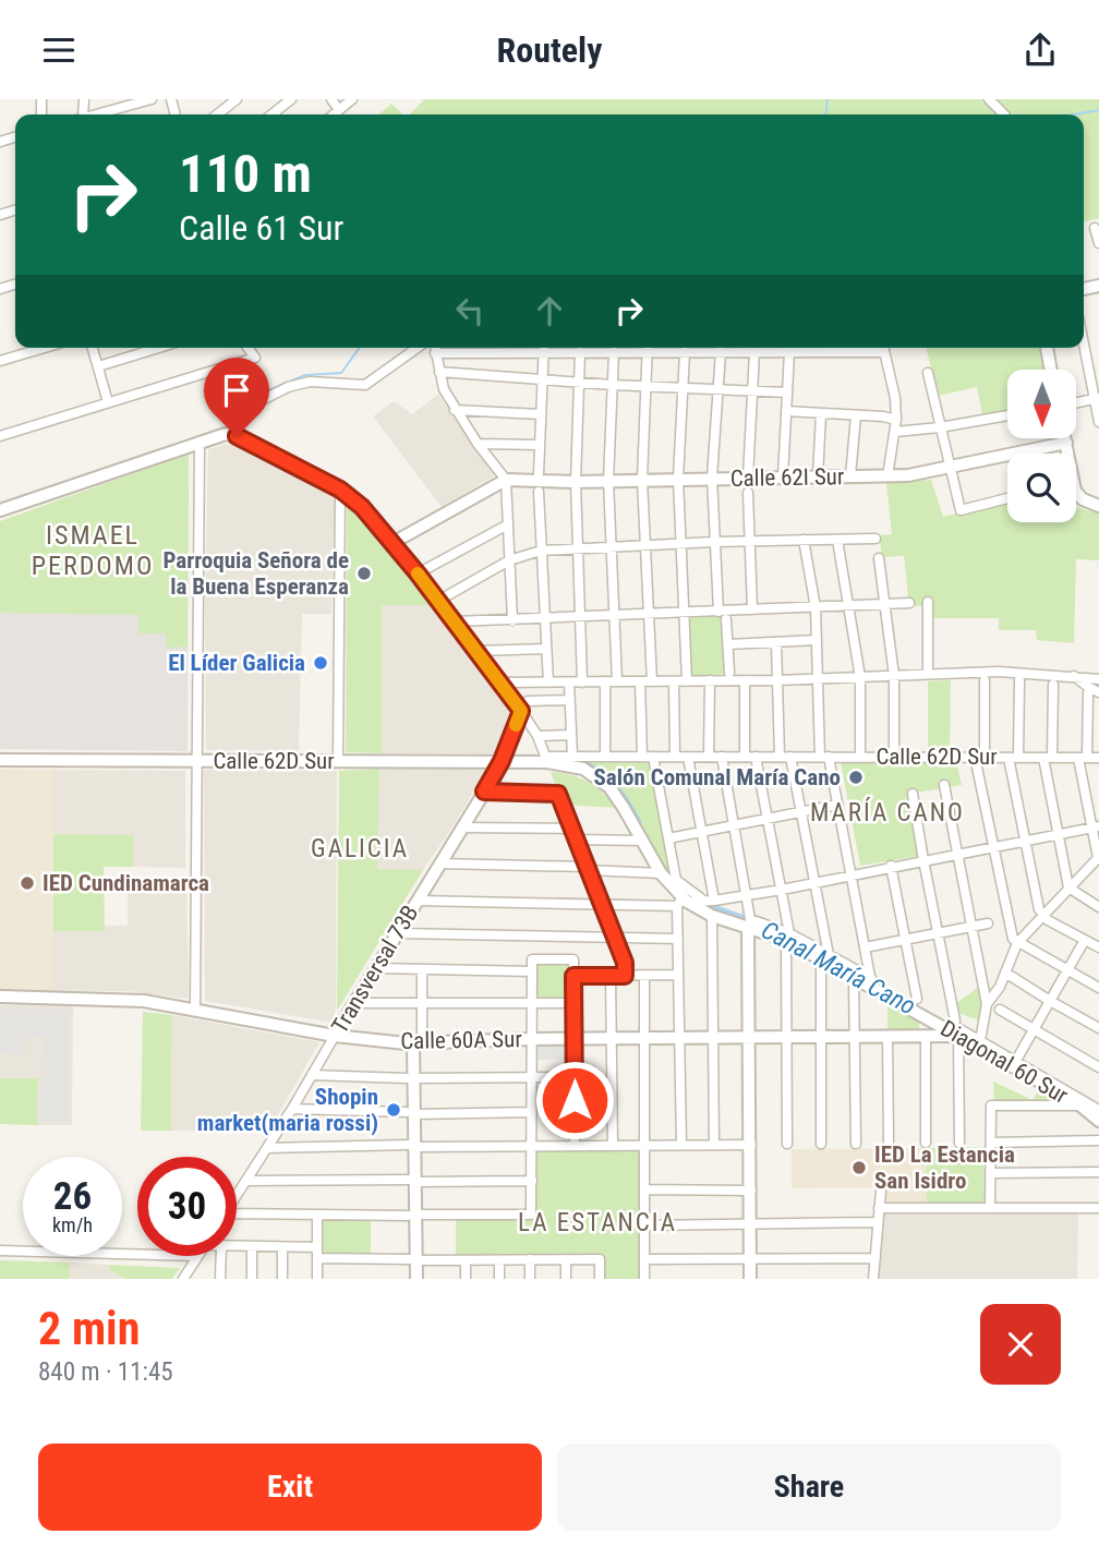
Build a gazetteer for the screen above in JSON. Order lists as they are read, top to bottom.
{
  "streets": {
    "street": [
      "Calle 62I Sur",
      "Calle 62D Sur",
      "Transversal 73B",
      "Calle 60A Sur",
      "Diagonal 60 Sur"
    ]
  },
  "crossings": [
    ["Calle 62D Sur", "Transversal 73B"],
    ["Calle 62D Sur", "Diagonal 60 Sur"],
    ["Transversal 73B", "Calle 60A Sur"],
    ["Calle 60A Sur", "Diagonal 60 Sur"]
  ],
  "districts": [
    "ISMAEL PERDOMO",
    "MARÍA CANO",
    "GALICIA",
    "LA ESTANCIA"
  ],
  "water": ["Canal María Cano"],
  "places": [
    "Parroquia Señora de la Buena Esperanza",
    "El Líder Galicia",
    "Salón Comunal María Cano",
    "IED Cundinamarca",
    "Shopin market(maria rossi)",
    "IED La Estancia San Isidro"
  ],
  "north": "bottom",
  "page": {
    "header": "Routely",
    "turn": ["110 m", "Calle 61 Sur"],
    "speed": "26 km/h",
    "limit": "30",
    "heading": ["2 min", "840 m · 11:45"],
    "buttons": ["Exit", "Share"]
  }
}
